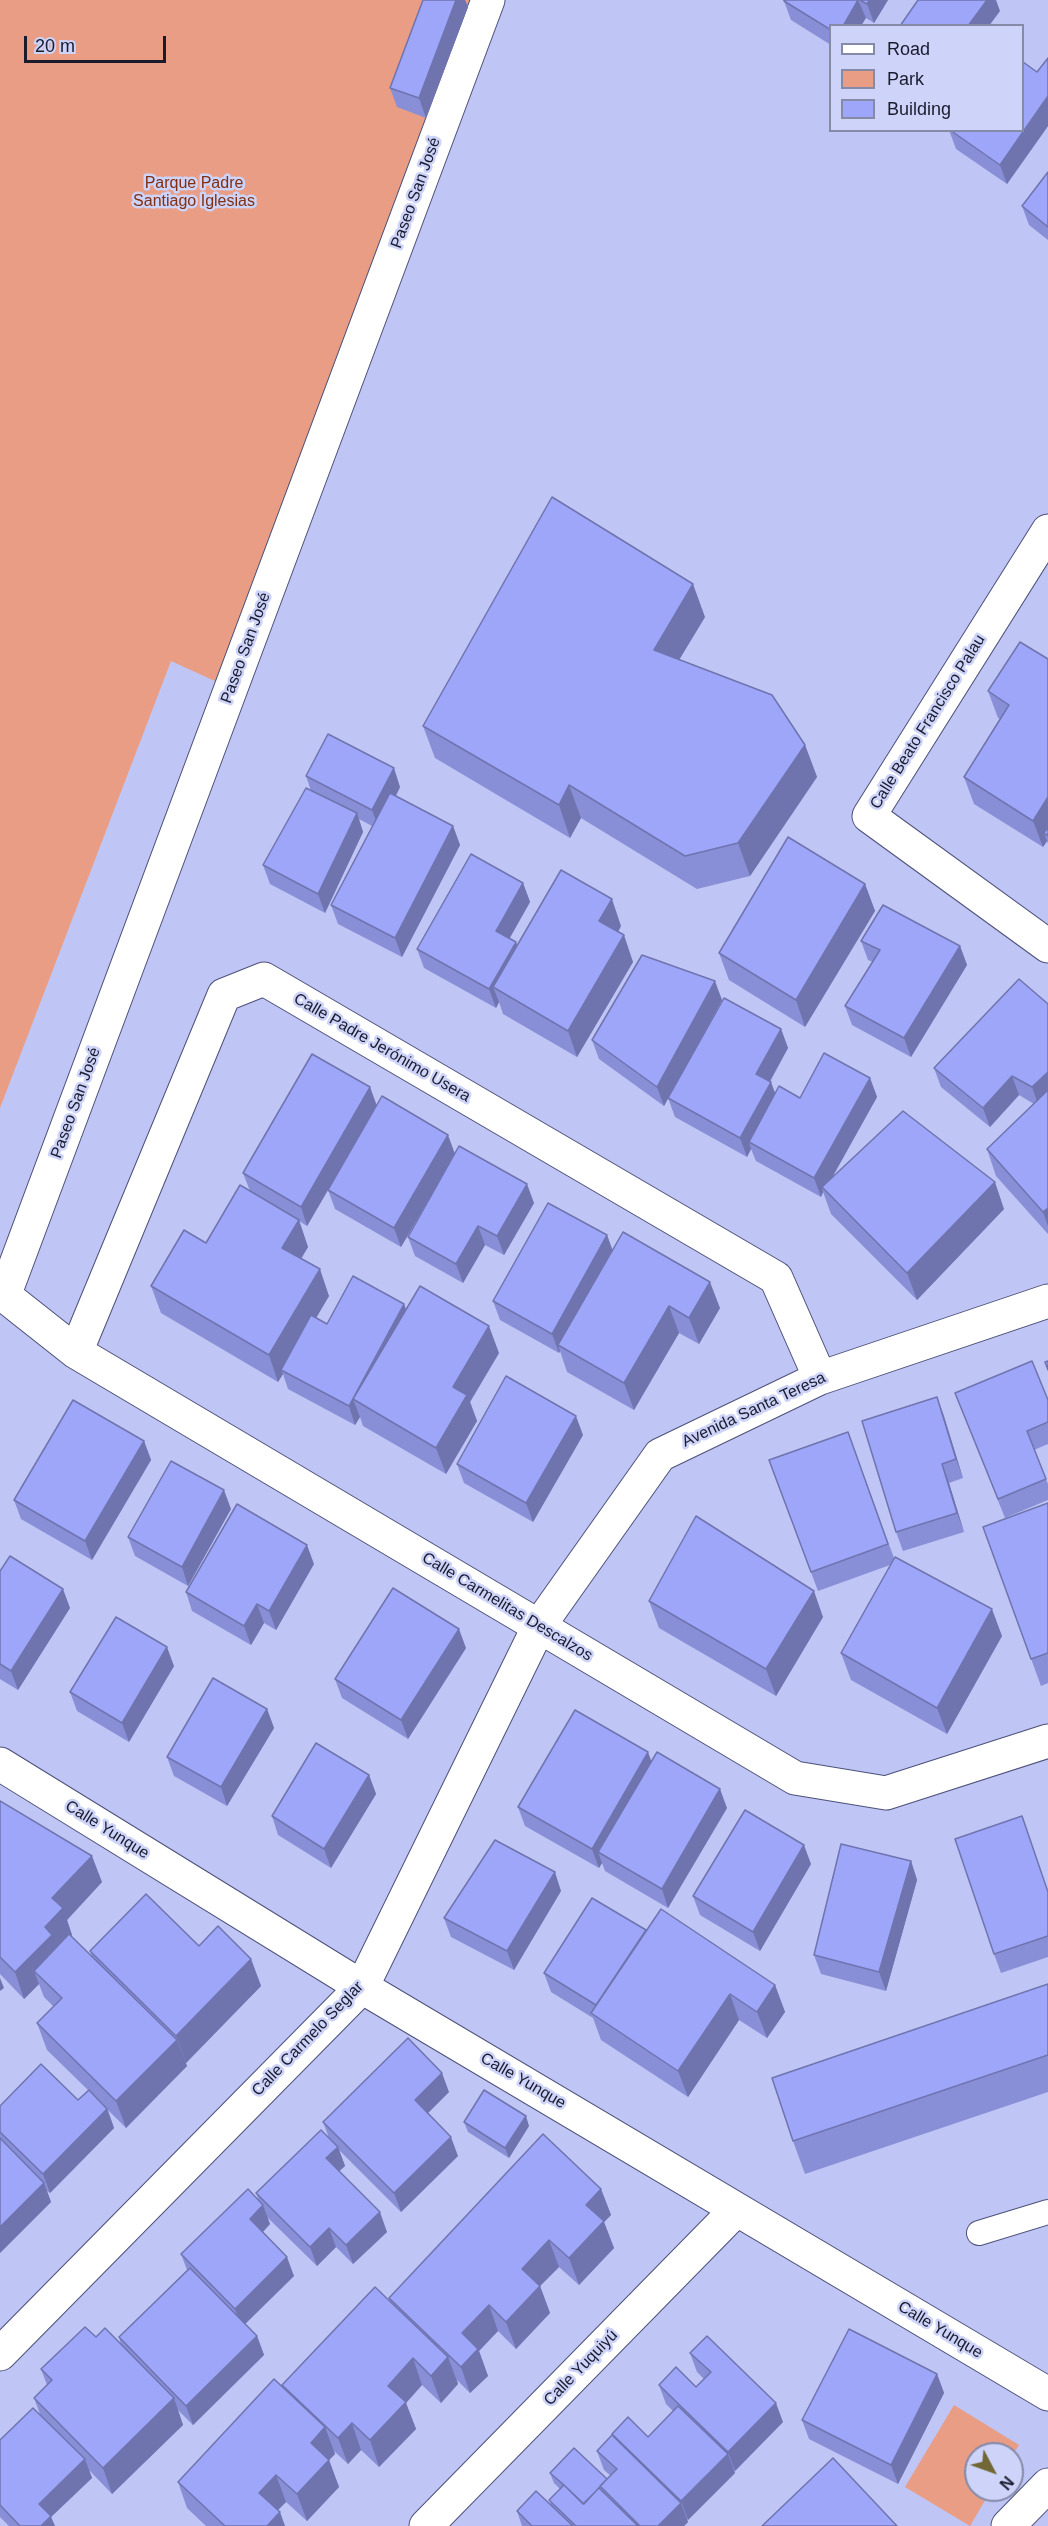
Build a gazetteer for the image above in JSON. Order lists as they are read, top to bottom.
{
  "streets": {
    "street": [
      "Paseo San José",
      "Calle Beato Francisco Palau",
      "Calle Padre Jerónimo Usera",
      "Avenida Santa Teresa",
      "Calle Carmelitas Descalzos",
      "Calle Yunque",
      "Calle Carmelo Seglar",
      "Calle Yuquiyú"
    ]
  },
  "crossings": [
    ["Paseo San José", "Calle Carmelitas Descalzos"],
    ["Calle Padre Jerónimo Usera", "Avenida Santa Teresa"],
    ["Calle Padre Jerónimo Usera", "Calle Carmelitas Descalzos"],
    ["Avenida Santa Teresa", "Calle Carmelitas Descalzos"],
    ["Avenida Santa Teresa", "Calle Carmelo Seglar"],
    ["Calle Carmelitas Descalzos", "Calle Carmelo Seglar"],
    ["Calle Yunque", "Calle Carmelo Seglar"],
    ["Calle Yunque", "Calle Yuquiyú"]
  ],
  "parks": ["Parque Padre Santiago Iglesias"],
  "legend": ["Road", "Park", "Building"],
  "scale_bar": "20 m",
  "north": "bottom right"
}
